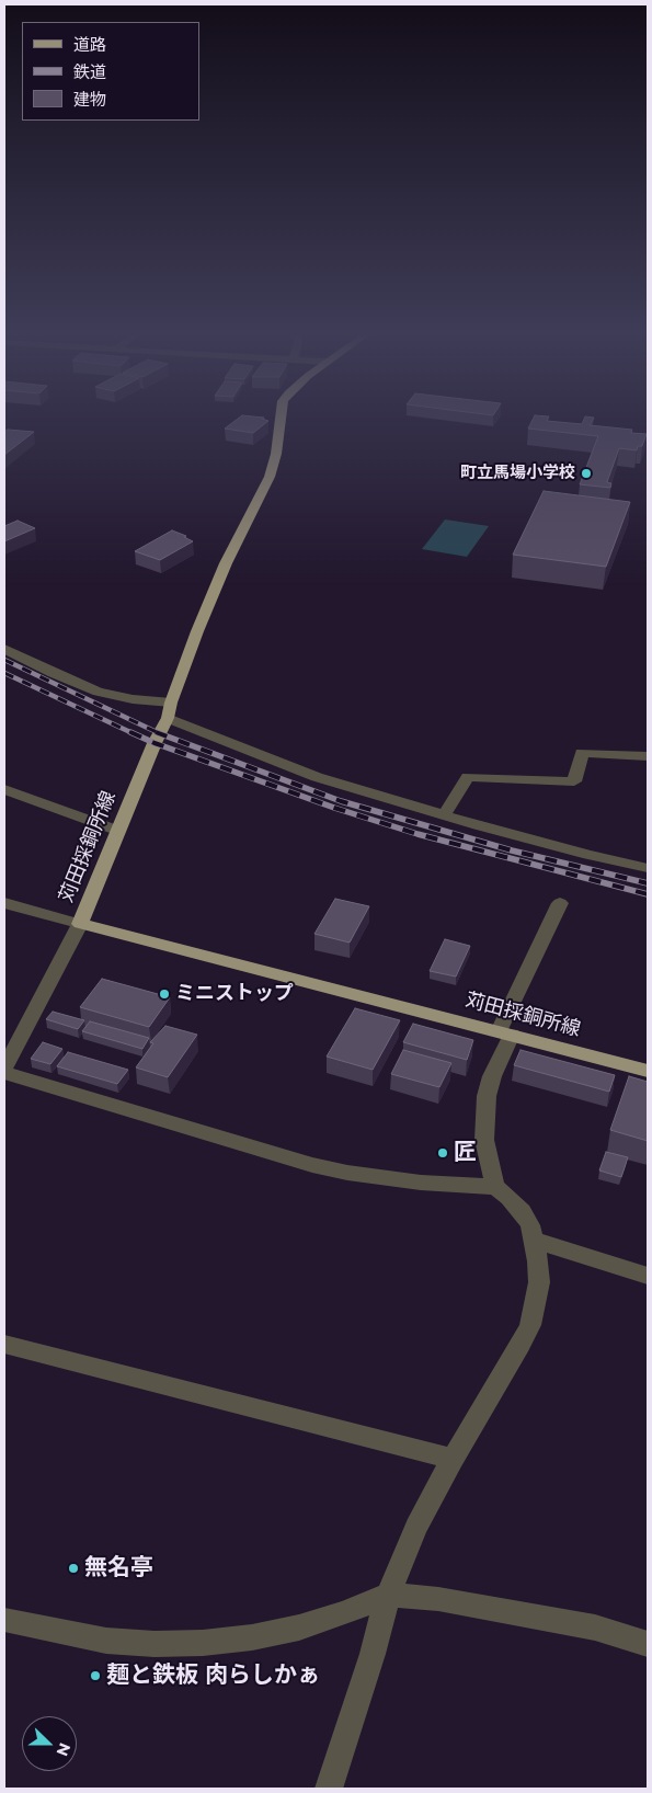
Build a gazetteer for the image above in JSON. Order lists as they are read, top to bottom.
{
  "streets": {
    "main road": ["苅田採銅所線"]
  },
  "places": [
    "町立馬場小学校",
    "ミニストップ",
    "匠",
    "無名亭",
    "麺と鉄板 肉らしかぁ"
  ],
  "legend": ["道路", "鉄道", "建物"],
  "north": "right"
}
